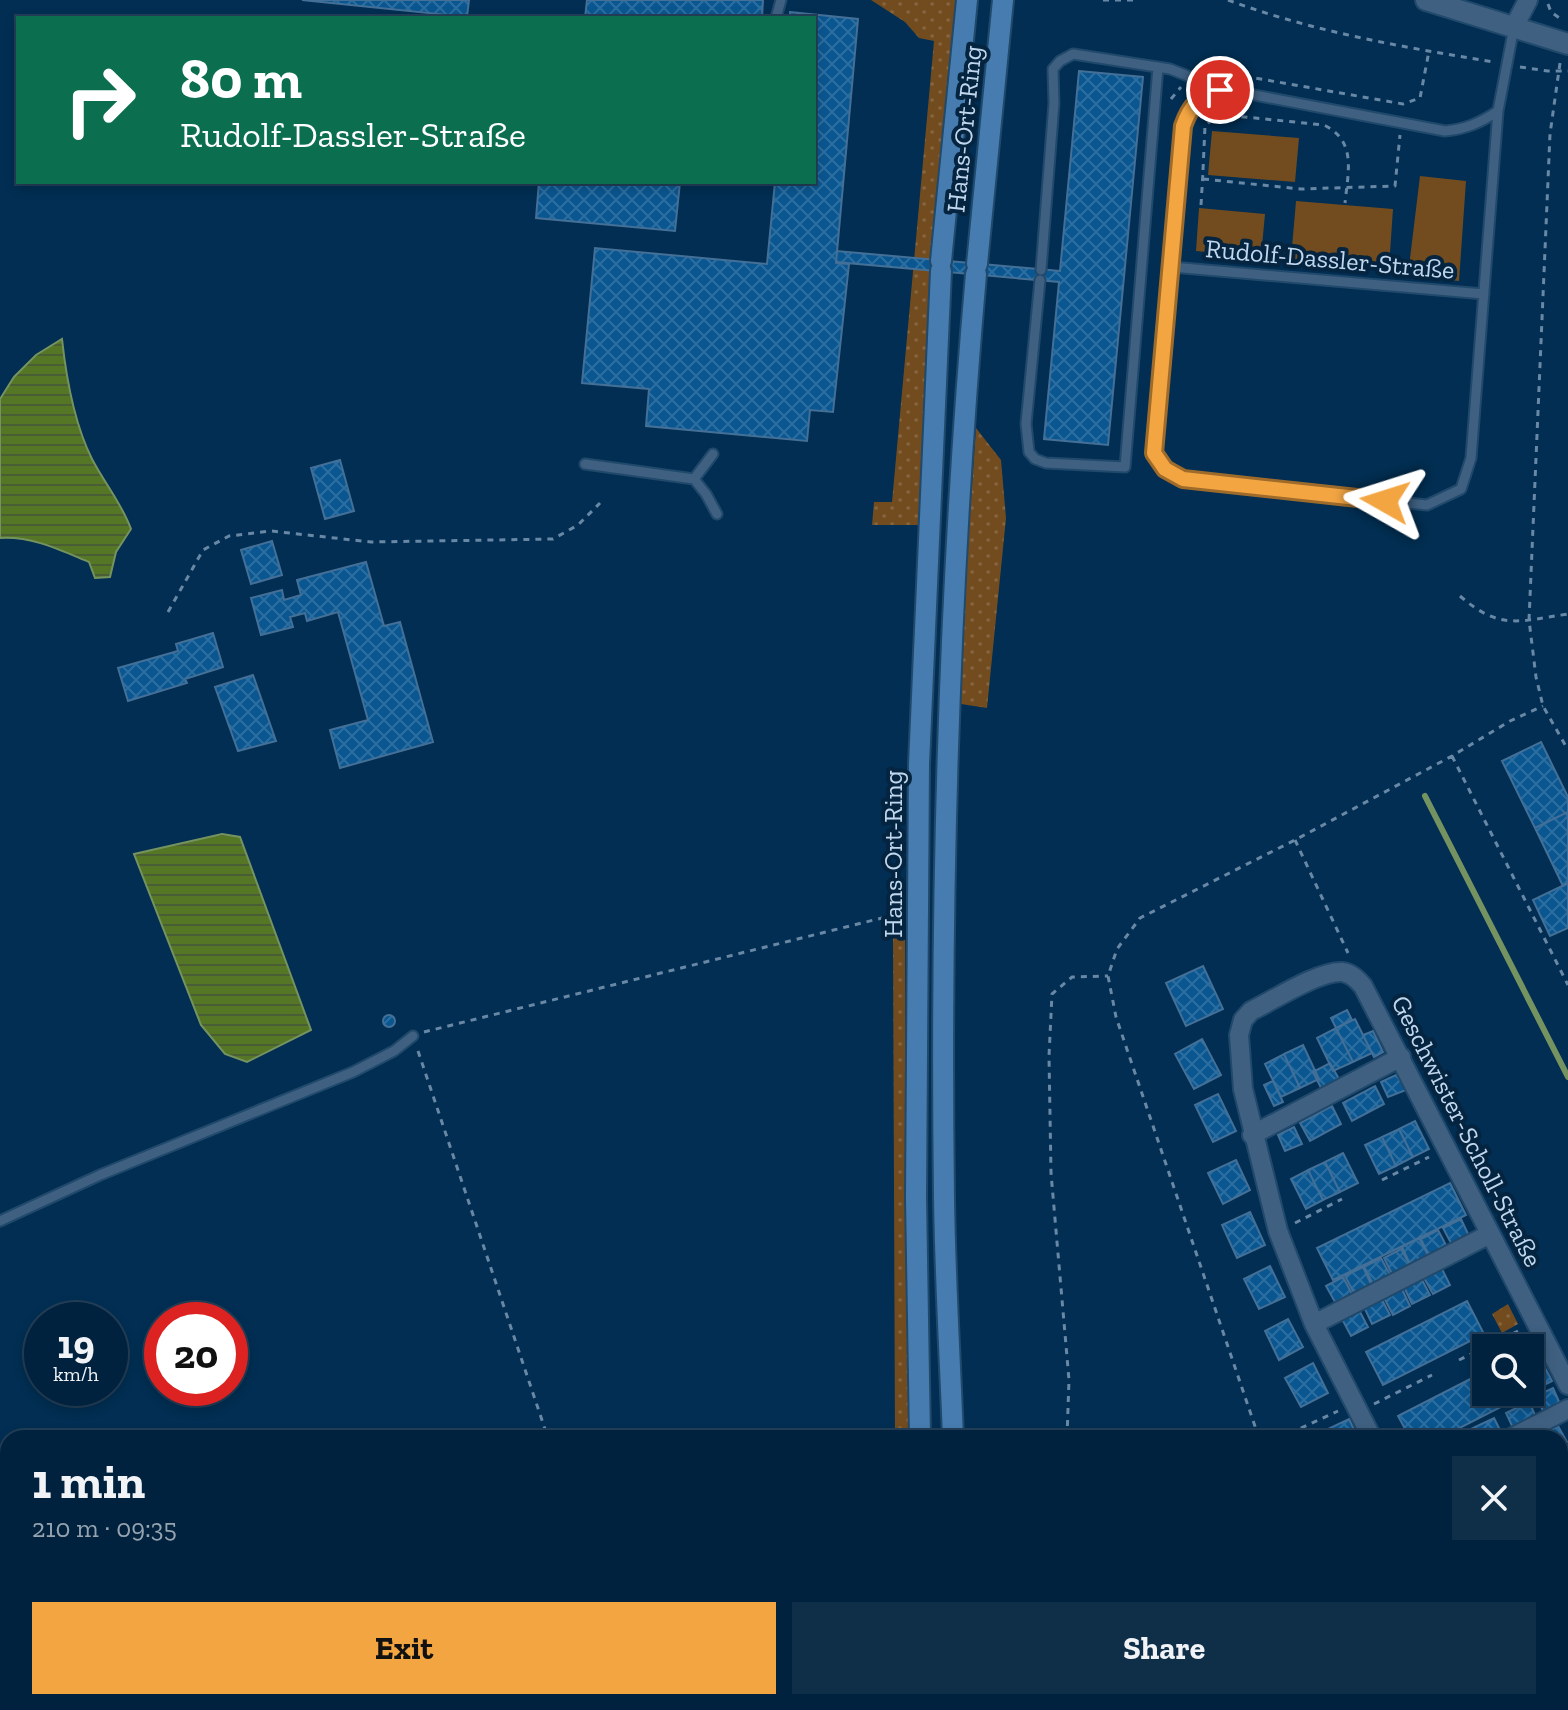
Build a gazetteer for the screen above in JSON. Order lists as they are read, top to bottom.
{
  "streets": {
    "main road": ["Hans-Ort-Ring"],
    "street": ["Geschwister-Scholl-Straße"],
    "lane": ["Rudolf-Dassler-Straße"]
  },
  "page": {
    "turn": ["80 m", "Rudolf-Dassler-Straße"],
    "speed": "19 km/h",
    "limit": "20",
    "heading": ["1 min", "210 m · 09:35"],
    "buttons": ["Exit", "Share"]
  }
}
